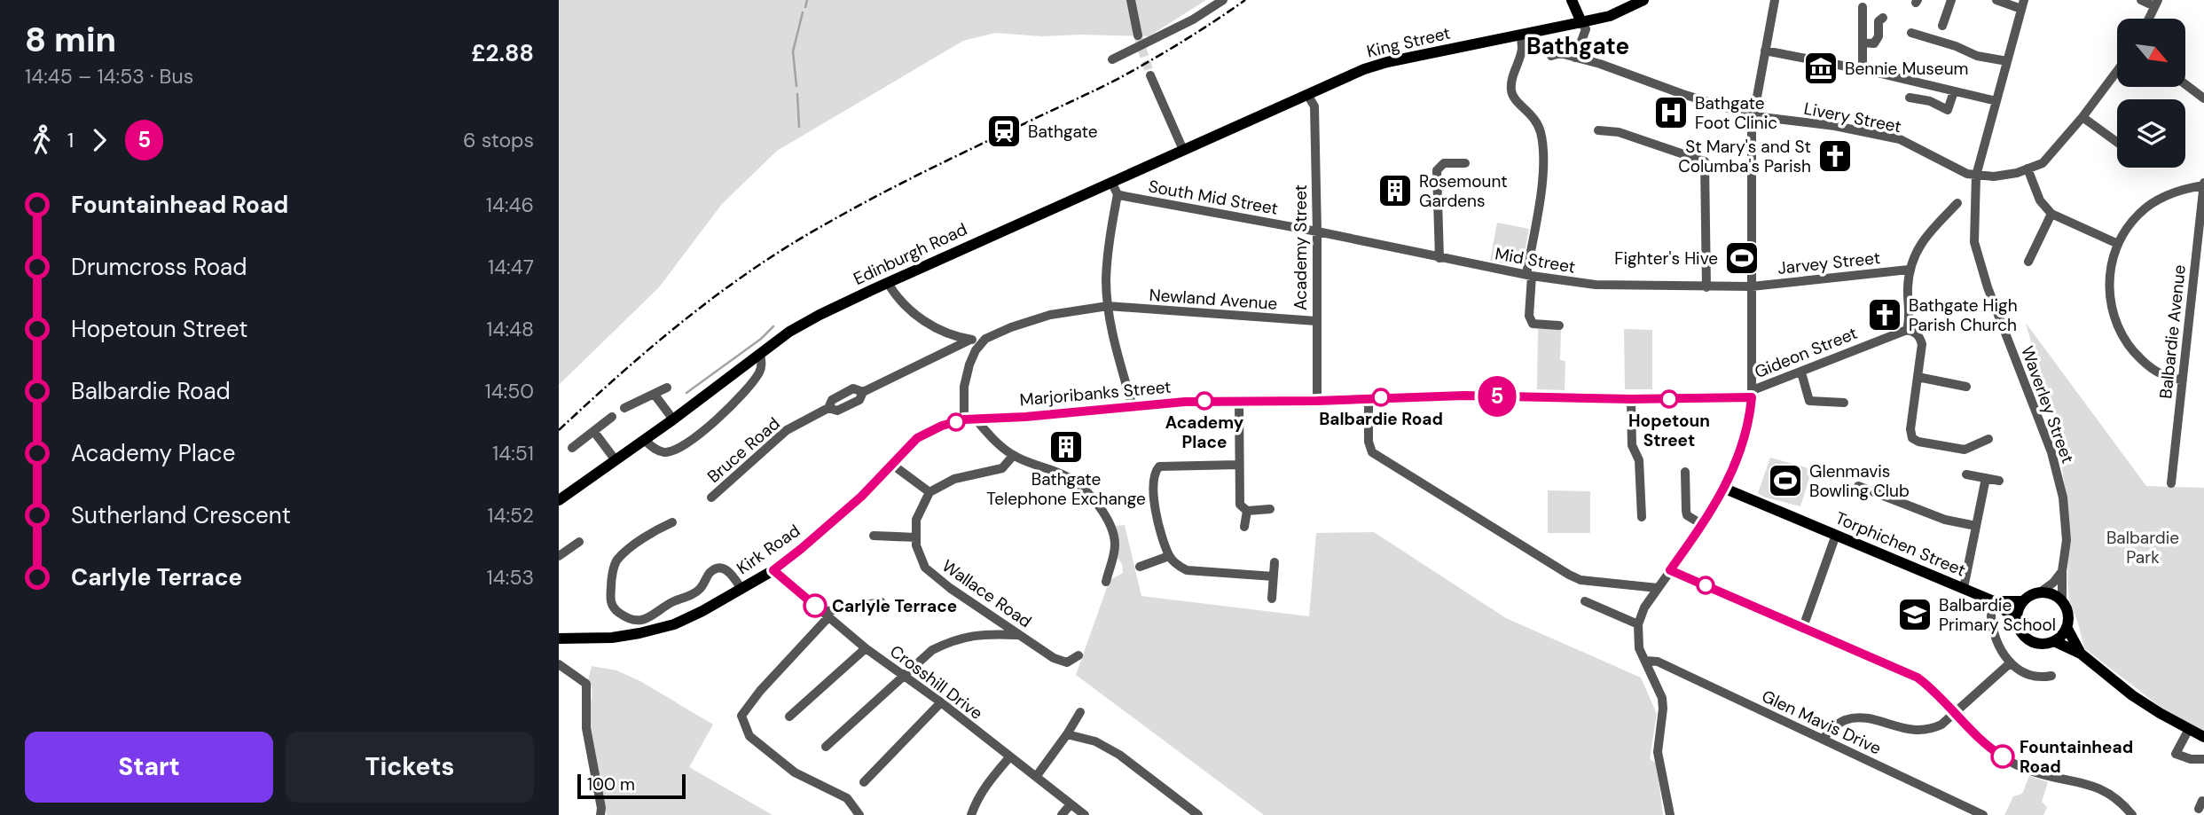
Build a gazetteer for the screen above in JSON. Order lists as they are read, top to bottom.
{
  "streets": {
    "main road": [
      "King Street",
      "Edinburgh Road",
      "Marjoribanks Street",
      "Torphichen Street",
      "Kirk Road"
    ],
    "street": [
      "Livery Street",
      "South Mid Street",
      "Academy Street",
      "Mid Street",
      "Jarvey Street",
      "Newland Avenue",
      "Balbardie Avenue",
      "Gideon Street",
      "Waverley Street",
      "Bruce Road",
      "Wallace Road",
      "Crosshill Drive",
      "Glen Mavis Drive"
    ]
  },
  "crossings": [
    ["King Street", "Academy Street"],
    ["King Street", "Edinburgh Road"],
    ["Livery Street", "Waverley Street"],
    ["South Mid Street", "Academy Street"],
    ["South Mid Street", "Mid Street"],
    ["Academy Street", "Edinburgh Road"],
    ["Academy Street", "Mid Street"],
    ["Academy Street", "Newland Avenue"],
    ["Academy Street", "Marjoribanks Street"],
    ["Mid Street", "Jarvey Street"],
    ["Gideon Street", "Marjoribanks Street"],
    ["Marjoribanks Street", "Kirk Road"],
    ["Waverley Street", "Torphichen Street"],
    ["Kirk Road", "Crosshill Drive"]
  ],
  "districts": ["Bathgate"],
  "parks": ["Balbardie Park"],
  "places": {
    "museum": ["Bennie Museum"],
    "hospital": ["Bathgate Foot Clinic"],
    "station": ["Bathgate"],
    "church": ["St Mary's and St Columba's Parish", "Bathgate High Parish Church"],
    "building": ["Rosemount Gardens", "Bathgate Telephone Exchange"],
    "sports": ["Fighter's Hive", "Glenmavis Bowling Club"],
    "other": [
      "Balbardie Road",
      "Hopetoun Street",
      "Academy Place",
      "Carlyle Terrace",
      "Fountainhead Road"
    ],
    "school or university": ["Balbardie Primary School"]
  },
  "lines": ["bus line 5"],
  "scale_bar": "100 m",
  "north": "bottom right",
  "page": {
    "heading": ["8 min", "14:45 – 14:53 · Bus", "£2.88"],
    "on_map": "5",
    "legs": ["1", "5", "6 stops"],
    "list": [
      {
        "name": "Fountainhead Road",
        "value": "14:46"
      },
      {
        "name": "Drumcross Road",
        "value": "14:47"
      },
      {
        "name": "Hopetoun Street",
        "value": "14:48"
      },
      {
        "name": "Balbardie Road",
        "value": "14:50"
      },
      {
        "name": "Academy Place",
        "value": "14:51"
      },
      {
        "name": "Sutherland Crescent",
        "value": "14:52"
      },
      {
        "name": "Carlyle Terrace",
        "value": "14:53"
      }
    ],
    "buttons": ["Start", "Tickets"],
    "scale": "100 m"
  }
}
